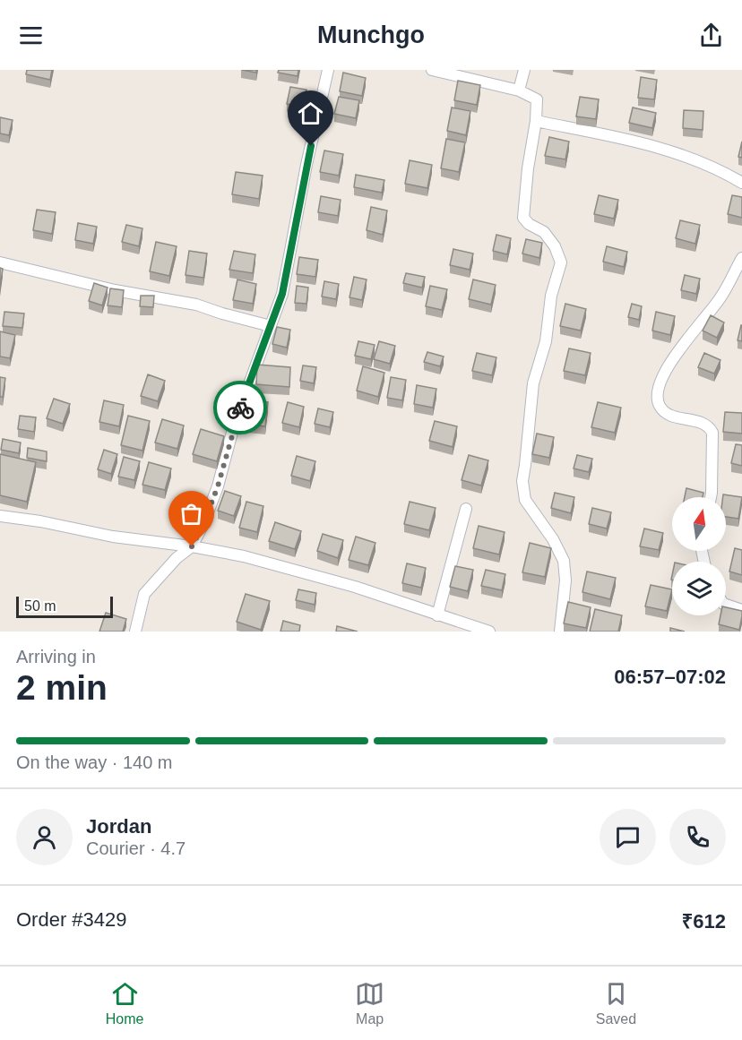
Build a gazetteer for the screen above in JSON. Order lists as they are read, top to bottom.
{
  "scale_bar": "50 m",
  "north": "top",
  "page": {
    "header": "Munchgo",
    "scale": "50 m",
    "heading": ["2 min", "Arriving in", "06:57–07:02"],
    "panel": [
      "Jordan",
      "Courier · 4.7",
      "Order #3429",
      "₹612"
    ],
    "bar": "On the way · 140 m",
    "tabs": ["Home", "Map", "Saved"]
  }
}
